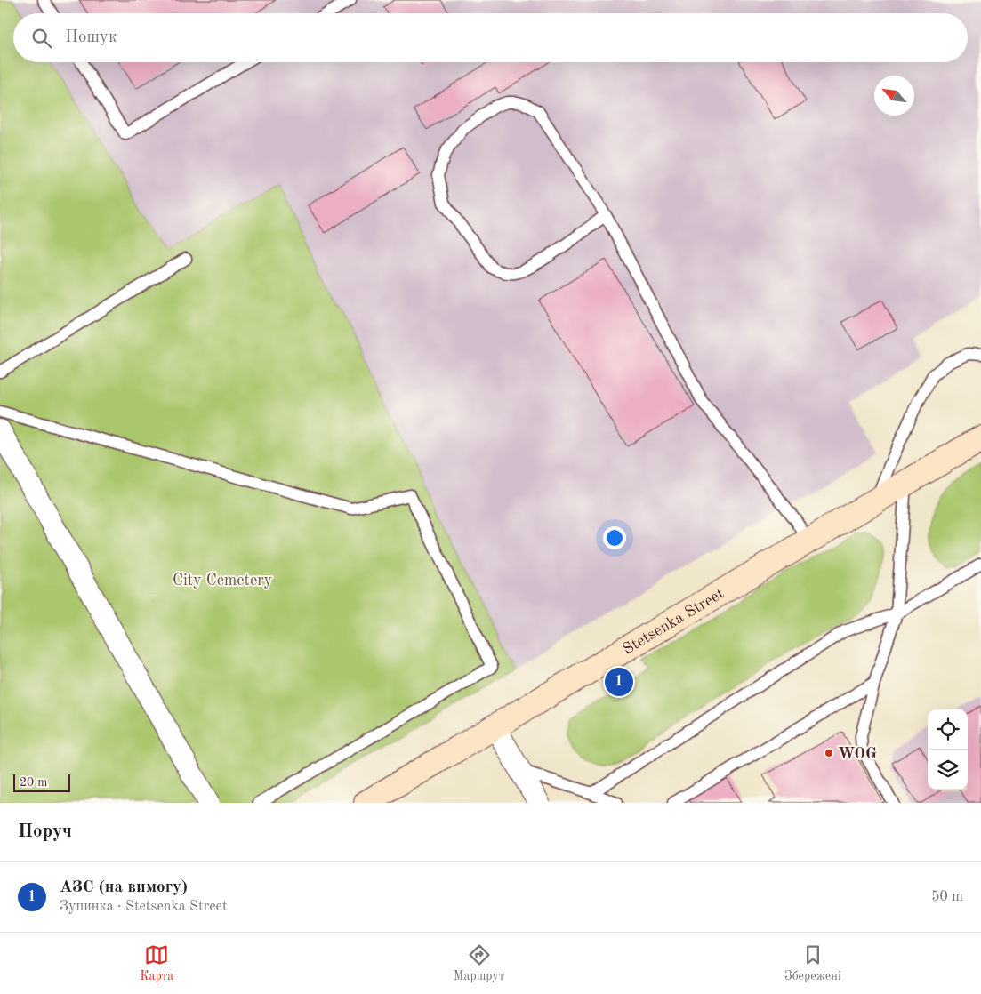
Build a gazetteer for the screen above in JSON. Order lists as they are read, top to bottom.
{
  "streets": {
    "main road": ["Stetsenka Street"]
  },
  "parks": ["City Cemetery"],
  "places": ["WOG"],
  "scale_bar": "20 m",
  "north": "top left",
  "page": {
    "search": "Пошук",
    "pins": "1",
    "scale": "20 m",
    "heading": "Поруч",
    "list": [
      {
        "mark": "1",
        "name": "АЗС (на вимогу)",
        "note": "Зупинка · Stetsenka Street",
        "value": "50 m"
      }
    ],
    "nav": ["Карта", "Маршрут", "Збережені"]
  }
}
